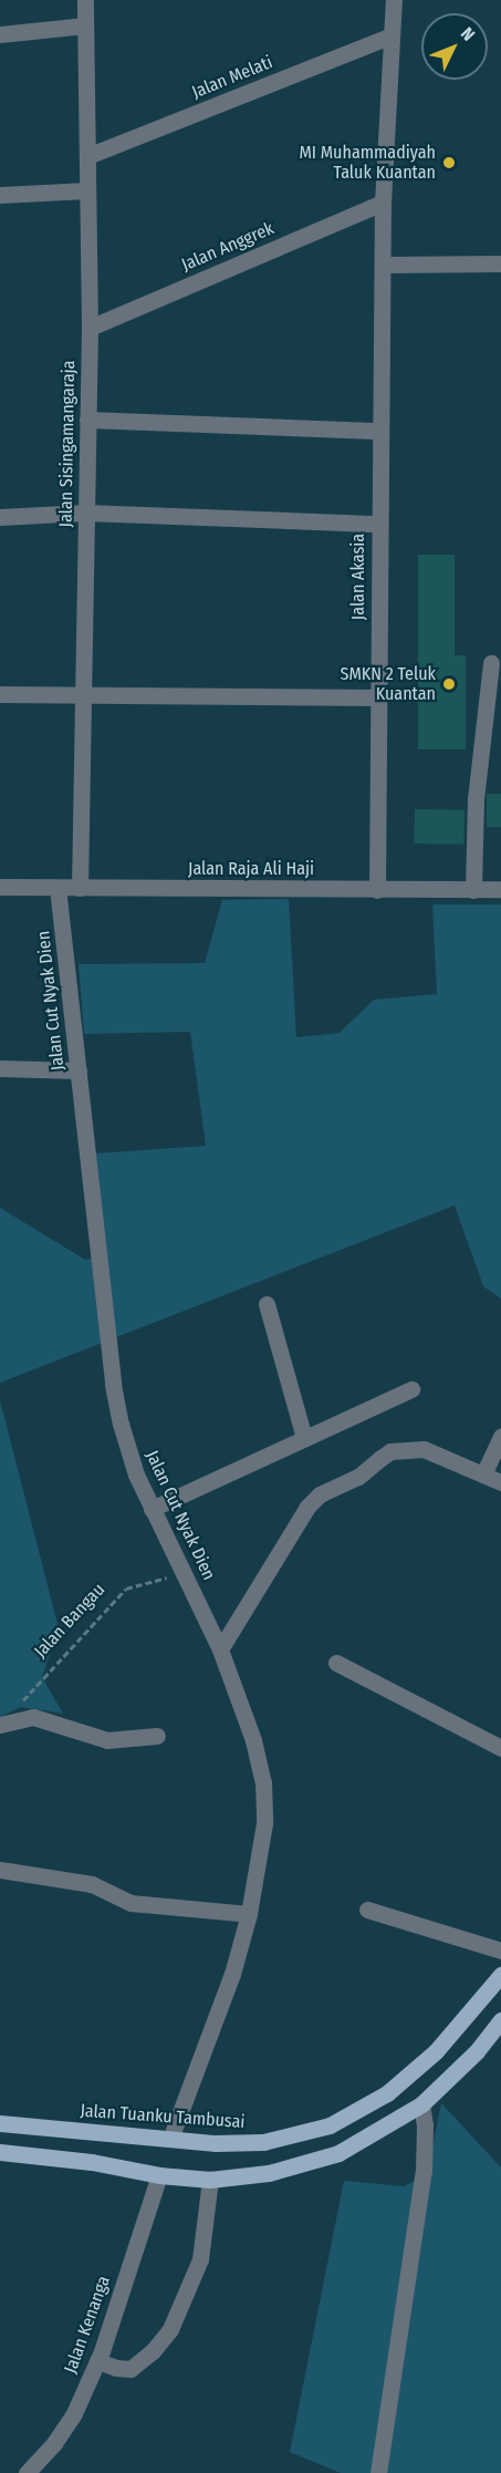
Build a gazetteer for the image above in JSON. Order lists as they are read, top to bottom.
{
  "streets": {
    "main road": ["Jalan Tuanku Tambusai"],
    "street": [
      "Jalan Melati",
      "Jalan Anggrek",
      "Jalan Sisingamangaraja",
      "Jalan Akasia",
      "Jalan Raja Ali Haji",
      "Jalan Cut Nyak Dien",
      "Jalan Kenanga"
    ],
    "path": ["Jalan Bangau"]
  },
  "crossings": [
    ["Jalan Melati", "Jalan Sisingamangaraja"],
    ["Jalan Melati", "Jalan Akasia"],
    ["Jalan Anggrek", "Jalan Sisingamangaraja"],
    ["Jalan Anggrek", "Jalan Akasia"],
    ["Jalan Sisingamangaraja", "Jalan Raja Ali Haji"],
    ["Jalan Akasia", "Jalan Raja Ali Haji"],
    ["Jalan Raja Ali Haji", "Jalan Cut Nyak Dien"],
    ["Jalan Cut Nyak Dien", "Jalan Bangau"],
    ["Jalan Cut Nyak Dien", "Jalan Tuanku Tambusai"]
  ],
  "places": ["MI Muhammadiyah Taluk Kuantan", "SMKN 2 Teluk Kuantan"],
  "north": "top right"
}
